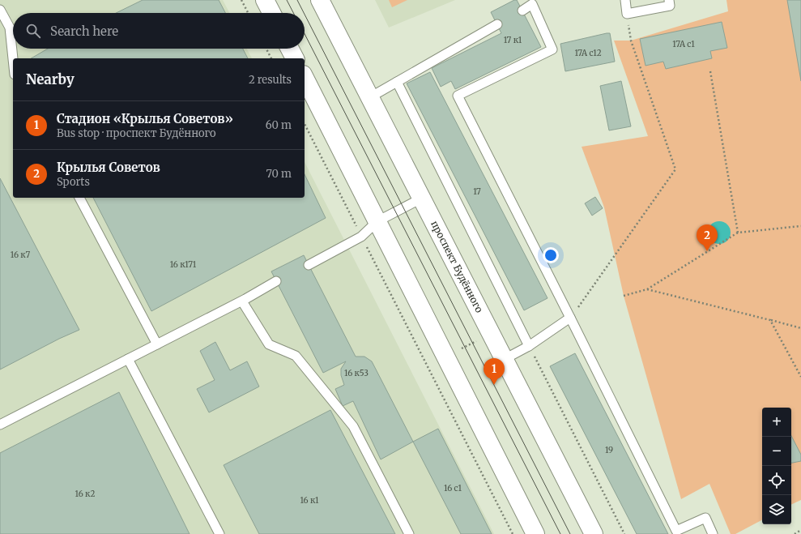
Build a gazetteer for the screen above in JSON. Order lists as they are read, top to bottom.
{
  "streets": {
    "main road": ["проспект Будённого"]
  },
  "house_numbers": [
    "17 к1",
    "17А с1",
    "17А с12",
    "17",
    "16 к7",
    "16 к171",
    "16 к53",
    "19",
    "16 c1",
    "16 к2",
    "16 к1"
  ],
  "page": {
    "search": "Search here",
    "heading": ["Nearby", "2 results"],
    "list": [
      {
        "mark": "1",
        "name": "Стадион «Крылья Советов»",
        "note": "Bus stop · проспект Будённого",
        "value": "60 m"
      },
      {
        "mark": "2",
        "name": "Крылья Советов",
        "note": "Sports",
        "value": "70 m"
      }
    ],
    "pins": ["2", "1"],
    "map_buttons": ["+", "−"]
  }
}
